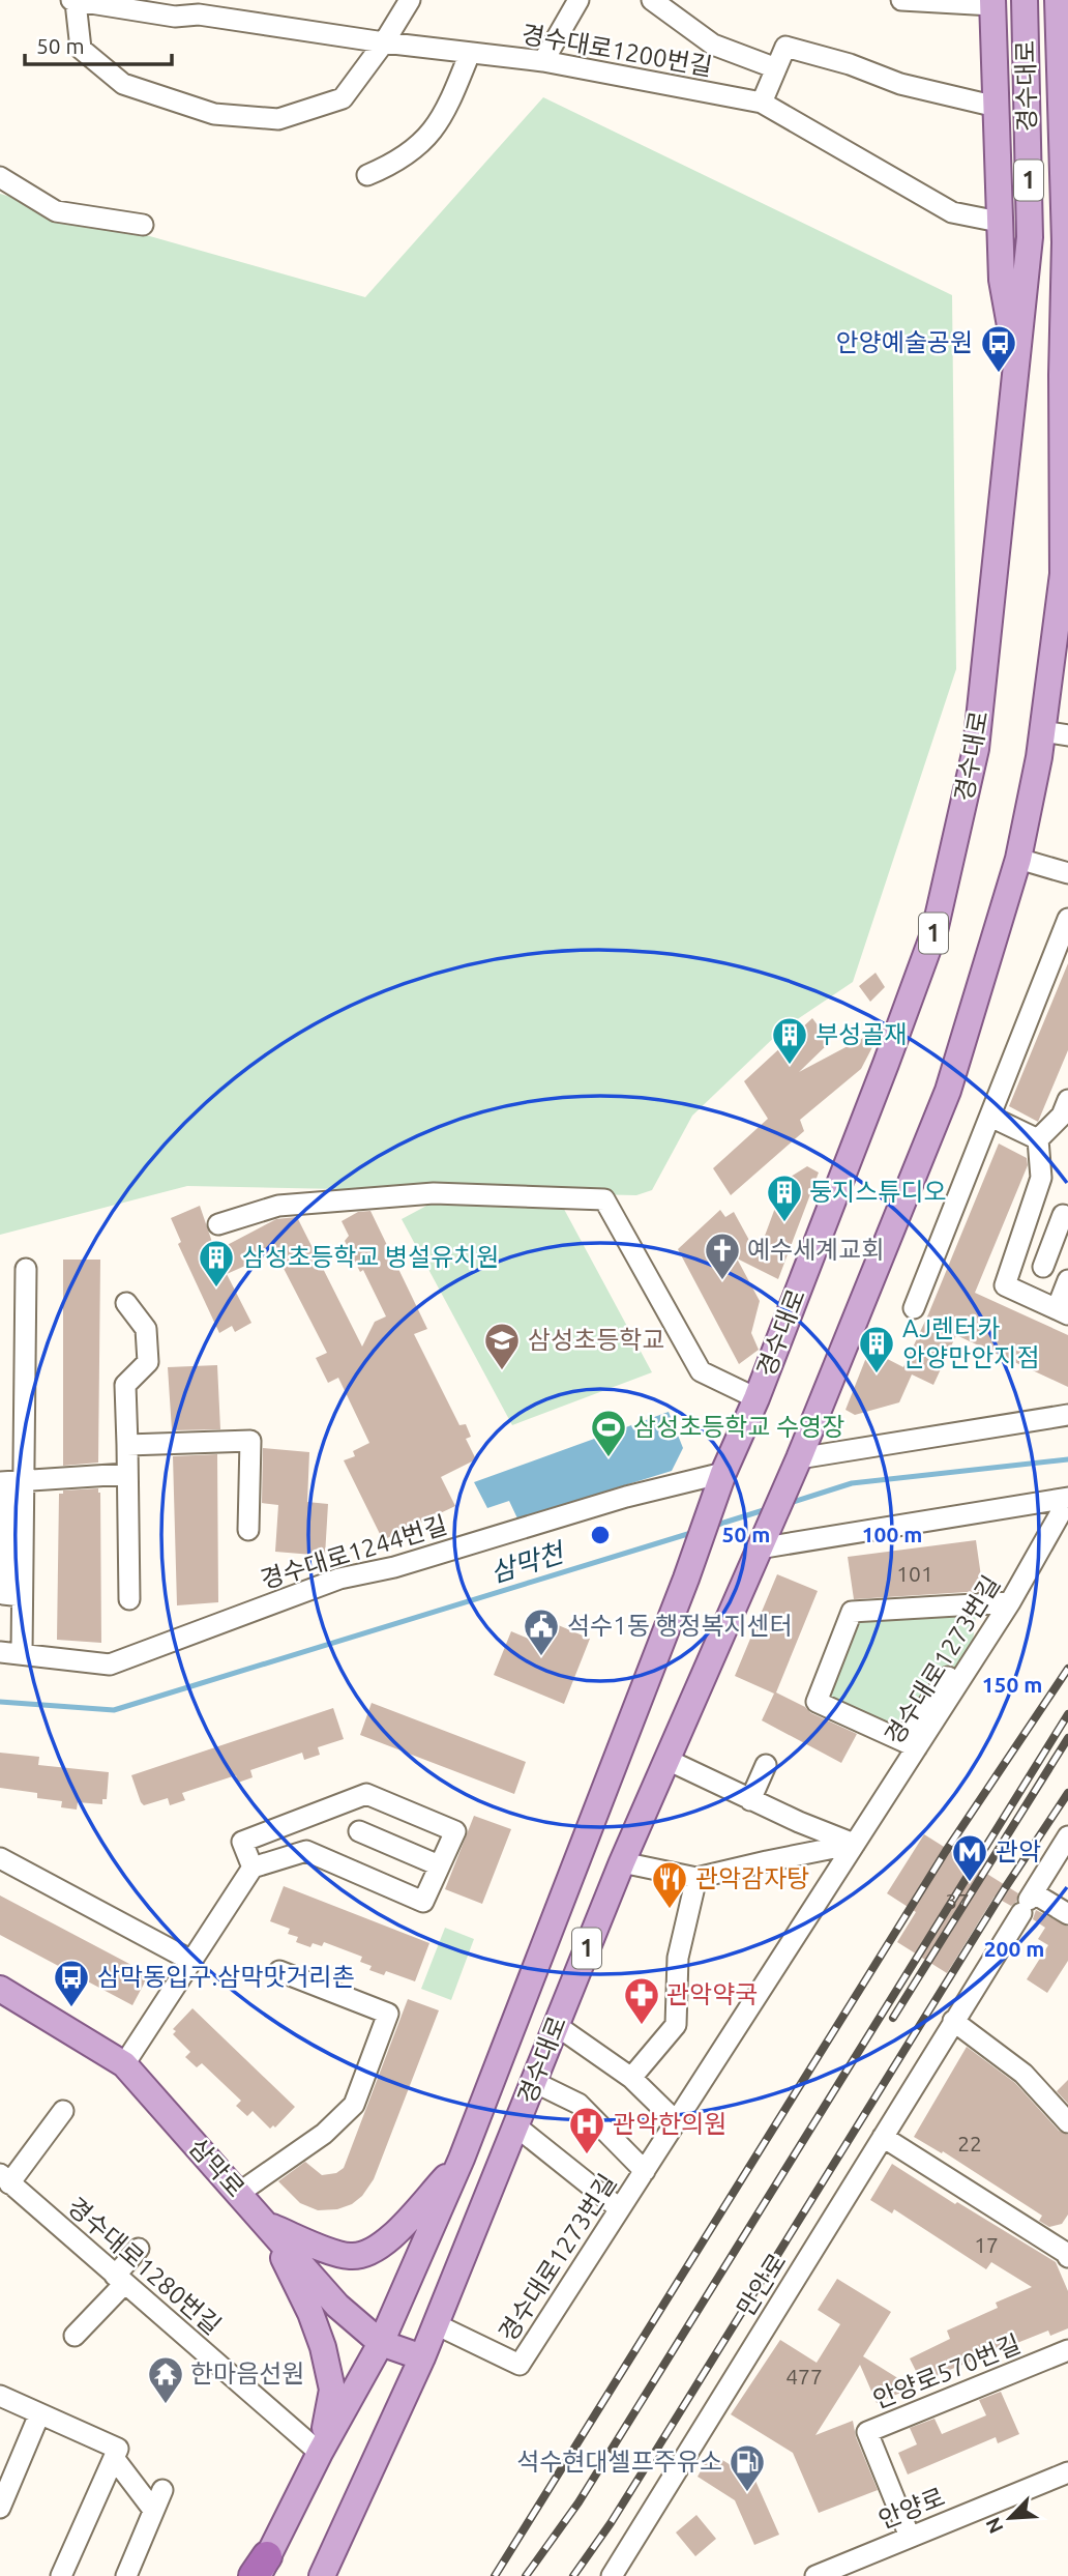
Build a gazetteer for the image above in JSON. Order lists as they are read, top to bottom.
{
  "streets": {
    "main road": ["경수대로", "1", "삼막로"],
    "street": [
      "경수대로1200번길",
      "경수대로1244번길",
      "경수대로1273번길",
      "경수대로1280번길",
      "만안로",
      "안양로570번길",
      "안양로"
    ]
  },
  "crossings": [
    ["경수대로", "1"],
    ["경수대로", "경수대로1244번길"],
    ["경수대로", "경수대로1273번길"],
    ["경수대로", "삼막로"],
    ["경수대로", "경수대로1280번길"],
    ["안양로570번길", "안양로"]
  ],
  "water": ["삼막천"],
  "places": {
    "bus stop": ["안양예술공원", "삼막동입구.삼막맛거리촌"],
    "building": [
      "부성골재",
      "둥지스튜디오",
      "삼성초등학교 병설유치원",
      "AJ렌터카 안양만안지점"
    ],
    "church": ["예수세계교회"],
    "school or university": ["삼성초등학교"],
    "sports": ["삼성초등학교 수영장"],
    "public building": ["석수1동 행정복지센터"],
    "metro station": ["관악"],
    "restaurant": ["관악감자탕"],
    "pharmacy": ["관악약국"],
    "hospital": ["관악한의원"],
    "temple": ["한마음선원"],
    "fuel station": ["석수현대셀프주유소"]
  },
  "house_numbers": [
    "101",
    "37",
    "22",
    "17",
    "477"
  ],
  "scale_bar": "50 m",
  "north": "bottom left",
  "rings": [
    "50 m",
    "100 m",
    "150 m",
    "200 m"
  ]
}
